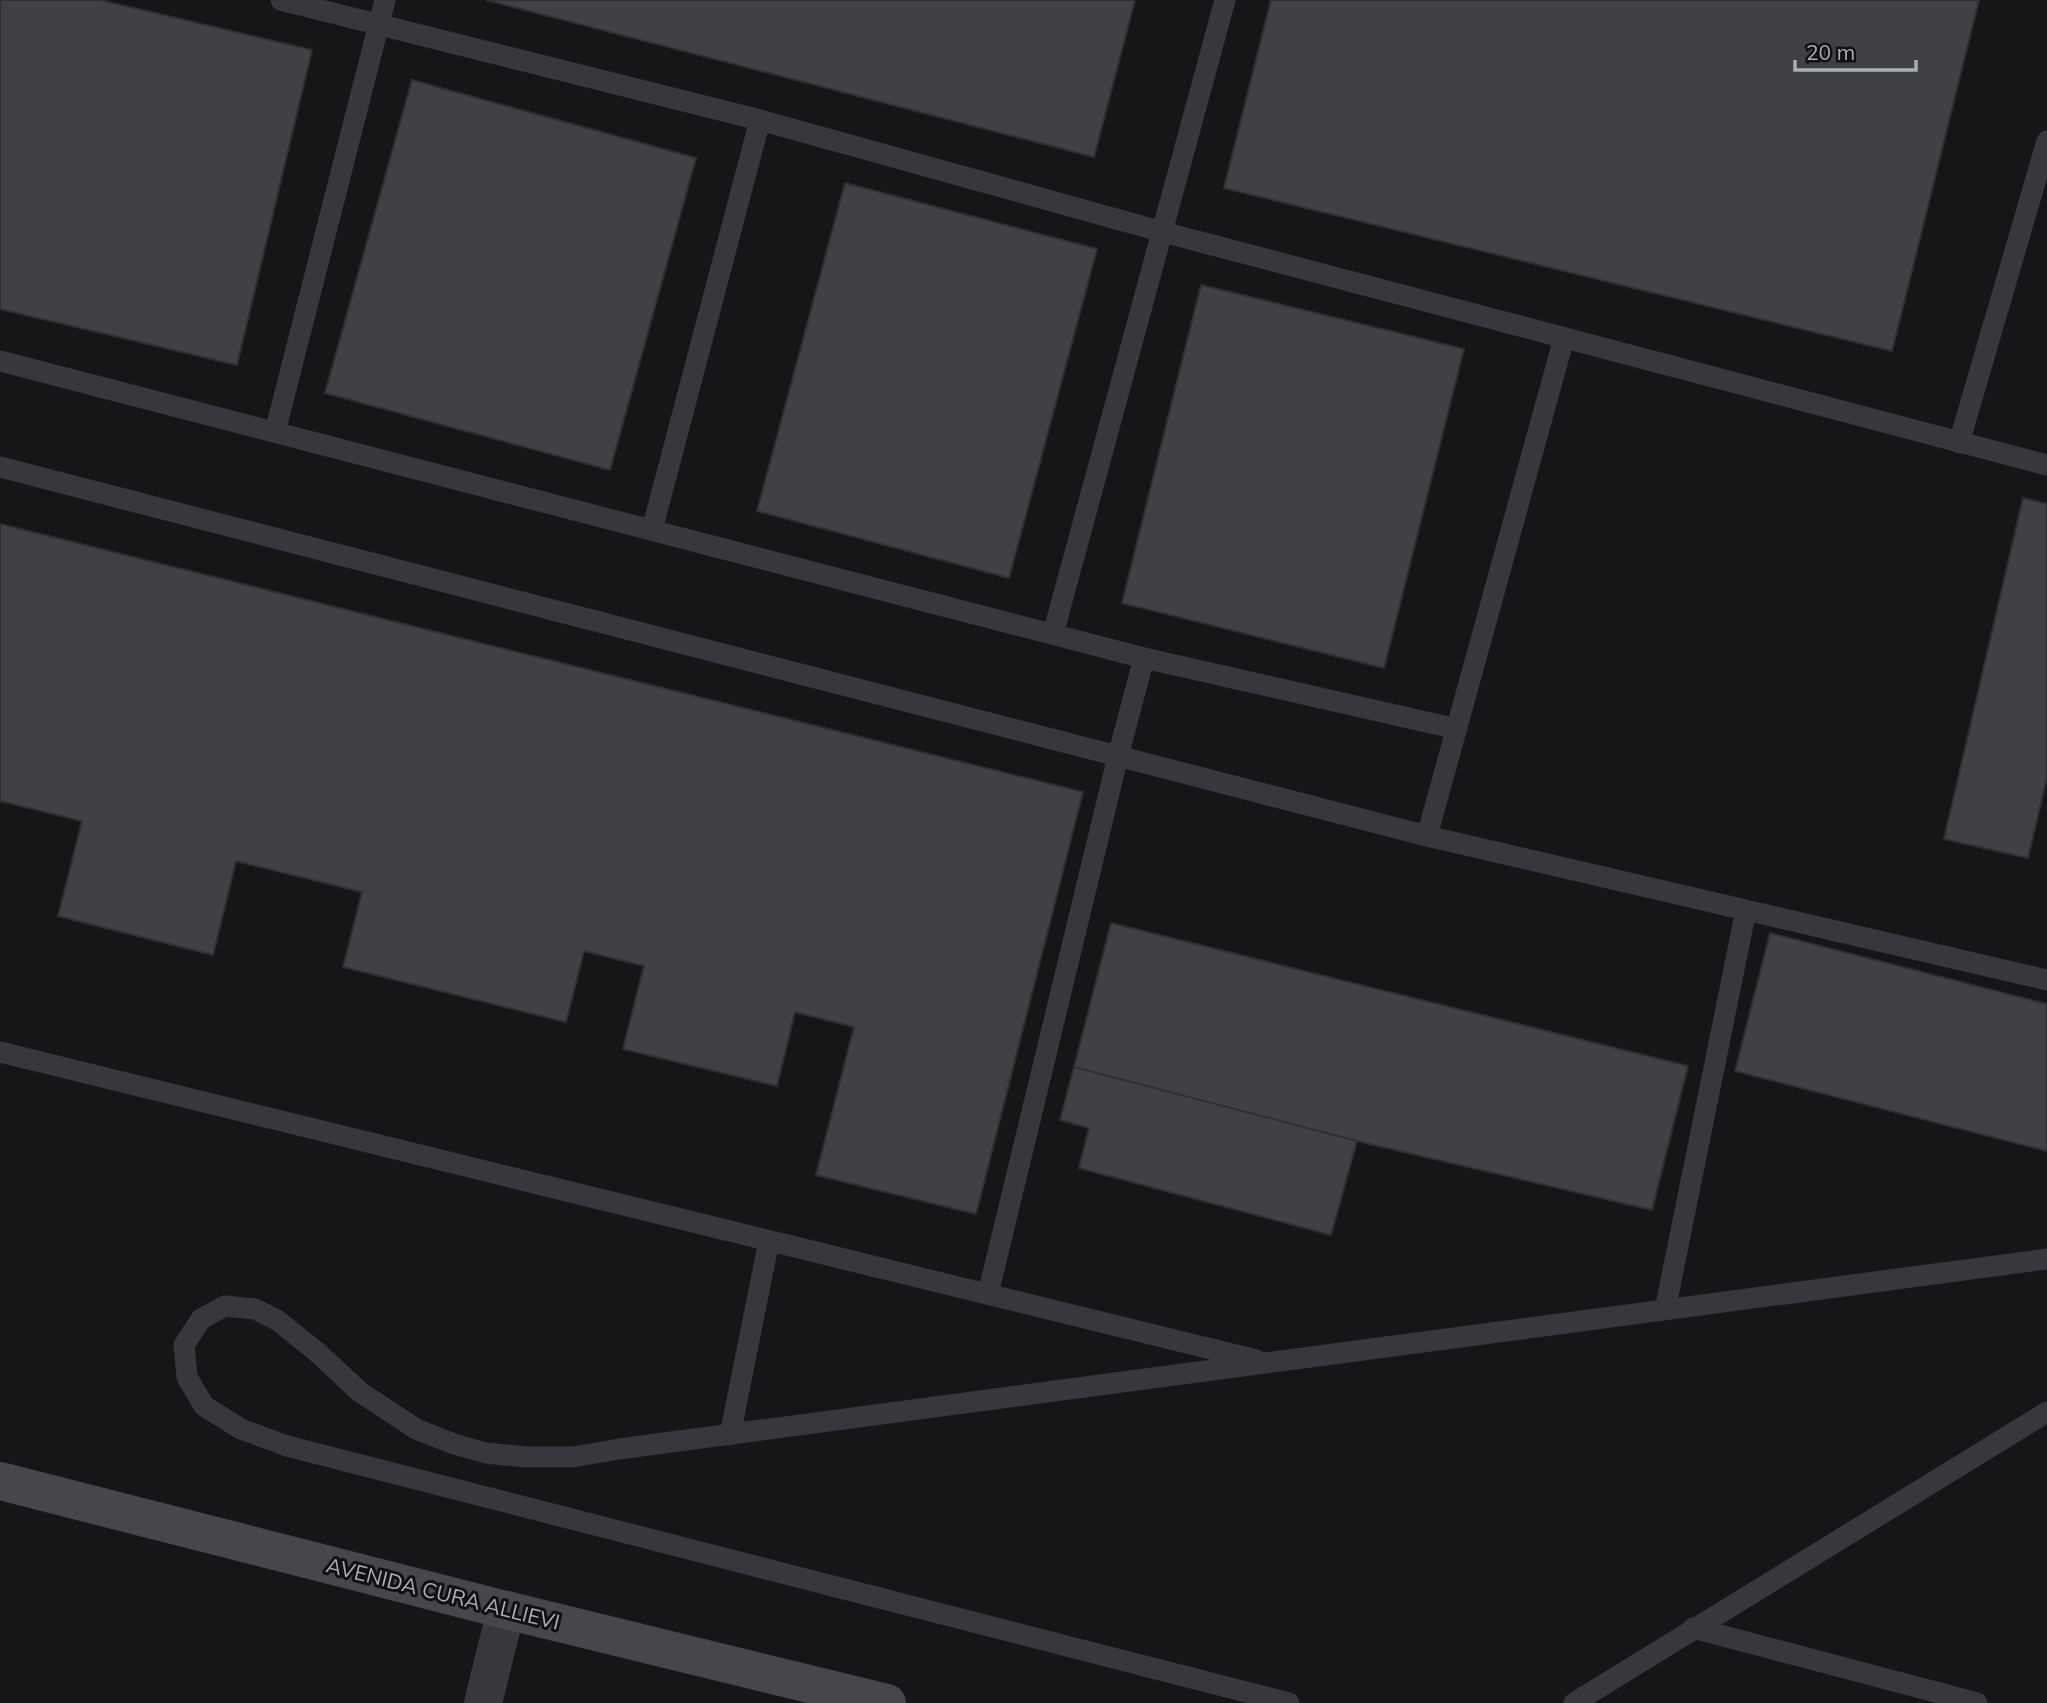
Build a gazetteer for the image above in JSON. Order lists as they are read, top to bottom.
{
  "streets": {
    "street": ["AVENIDA CURA ALLIEVI"]
  },
  "scale_bar": "20 m"
}
